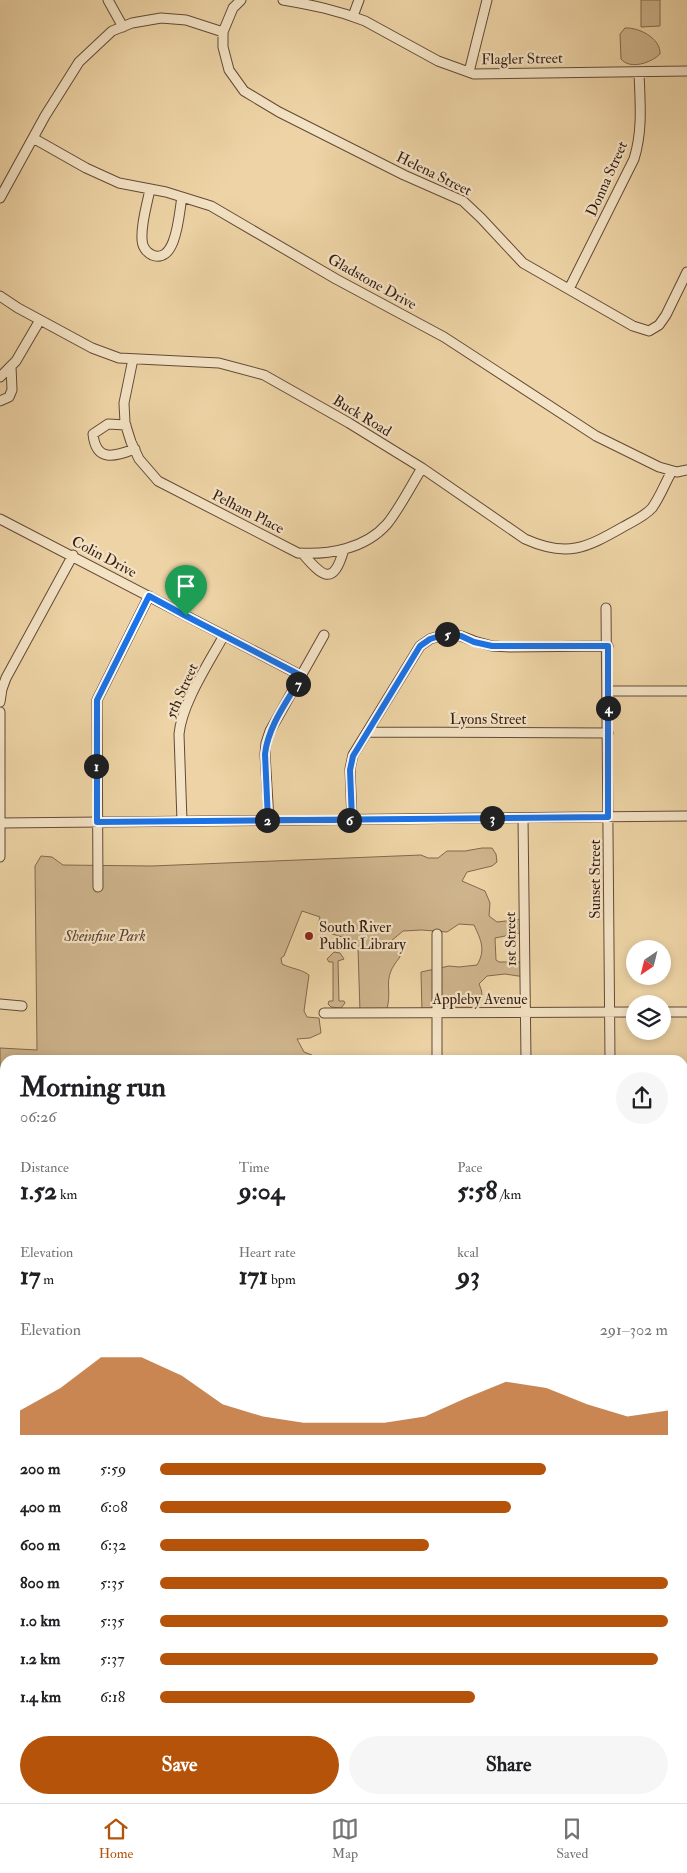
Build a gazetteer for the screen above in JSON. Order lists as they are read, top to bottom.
{
  "streets": {
    "street": [
      "Flagler Street",
      "Helena Street",
      "Donna Street",
      "Gladstone Drive",
      "Buck Road",
      "Pelham Place",
      "Colin Drive",
      "5th Street",
      "Lyons Street",
      "Sunset Street",
      "1st Street",
      "Appleby Avenue"
    ]
  },
  "crossings": [
    ["Flagler Street", "Donna Street"],
    ["Helena Street", "Donna Street"],
    ["Gladstone Drive", "Buck Road"],
    ["Buck Road", "Pelham Place"],
    ["Colin Drive", "5th Street"],
    ["Lyons Street", "Sunset Street"],
    ["Sunset Street", "Appleby Avenue"],
    ["1st Street", "Appleby Avenue"]
  ],
  "parks": ["Sheinfine Park"],
  "places": ["South River Public Library"],
  "north": "bottom left",
  "page": {
    "pins": [
      "5",
      "7",
      "4",
      "1",
      "3",
      "2",
      "6"
    ],
    "heading": ["Morning run", "06:26"],
    "stats": [
      ["Distance", "1.52 km"],
      ["Time", "9:04"],
      ["Pace", "5:58 /km"],
      ["Elevation", "17 m"],
      ["Heart rate", "171 bpm"],
      ["kcal", "93"]
    ],
    "chart": ["Elevation", "291–302 m"],
    "list": [
      {
        "name": "200 m",
        "note": "5:59"
      },
      {
        "name": "400 m",
        "note": "6:08"
      },
      {
        "name": "600 m",
        "note": "6:32"
      },
      {
        "name": "800 m",
        "note": "5:35"
      },
      {
        "name": "1.0 km",
        "note": "5:35"
      },
      {
        "name": "1.2 km",
        "note": "5:37"
      },
      {
        "name": "1.4 km",
        "note": "6:18"
      }
    ],
    "buttons": ["Save", "Share"],
    "tabs": ["Home", "Map", "Saved"]
  }
}
